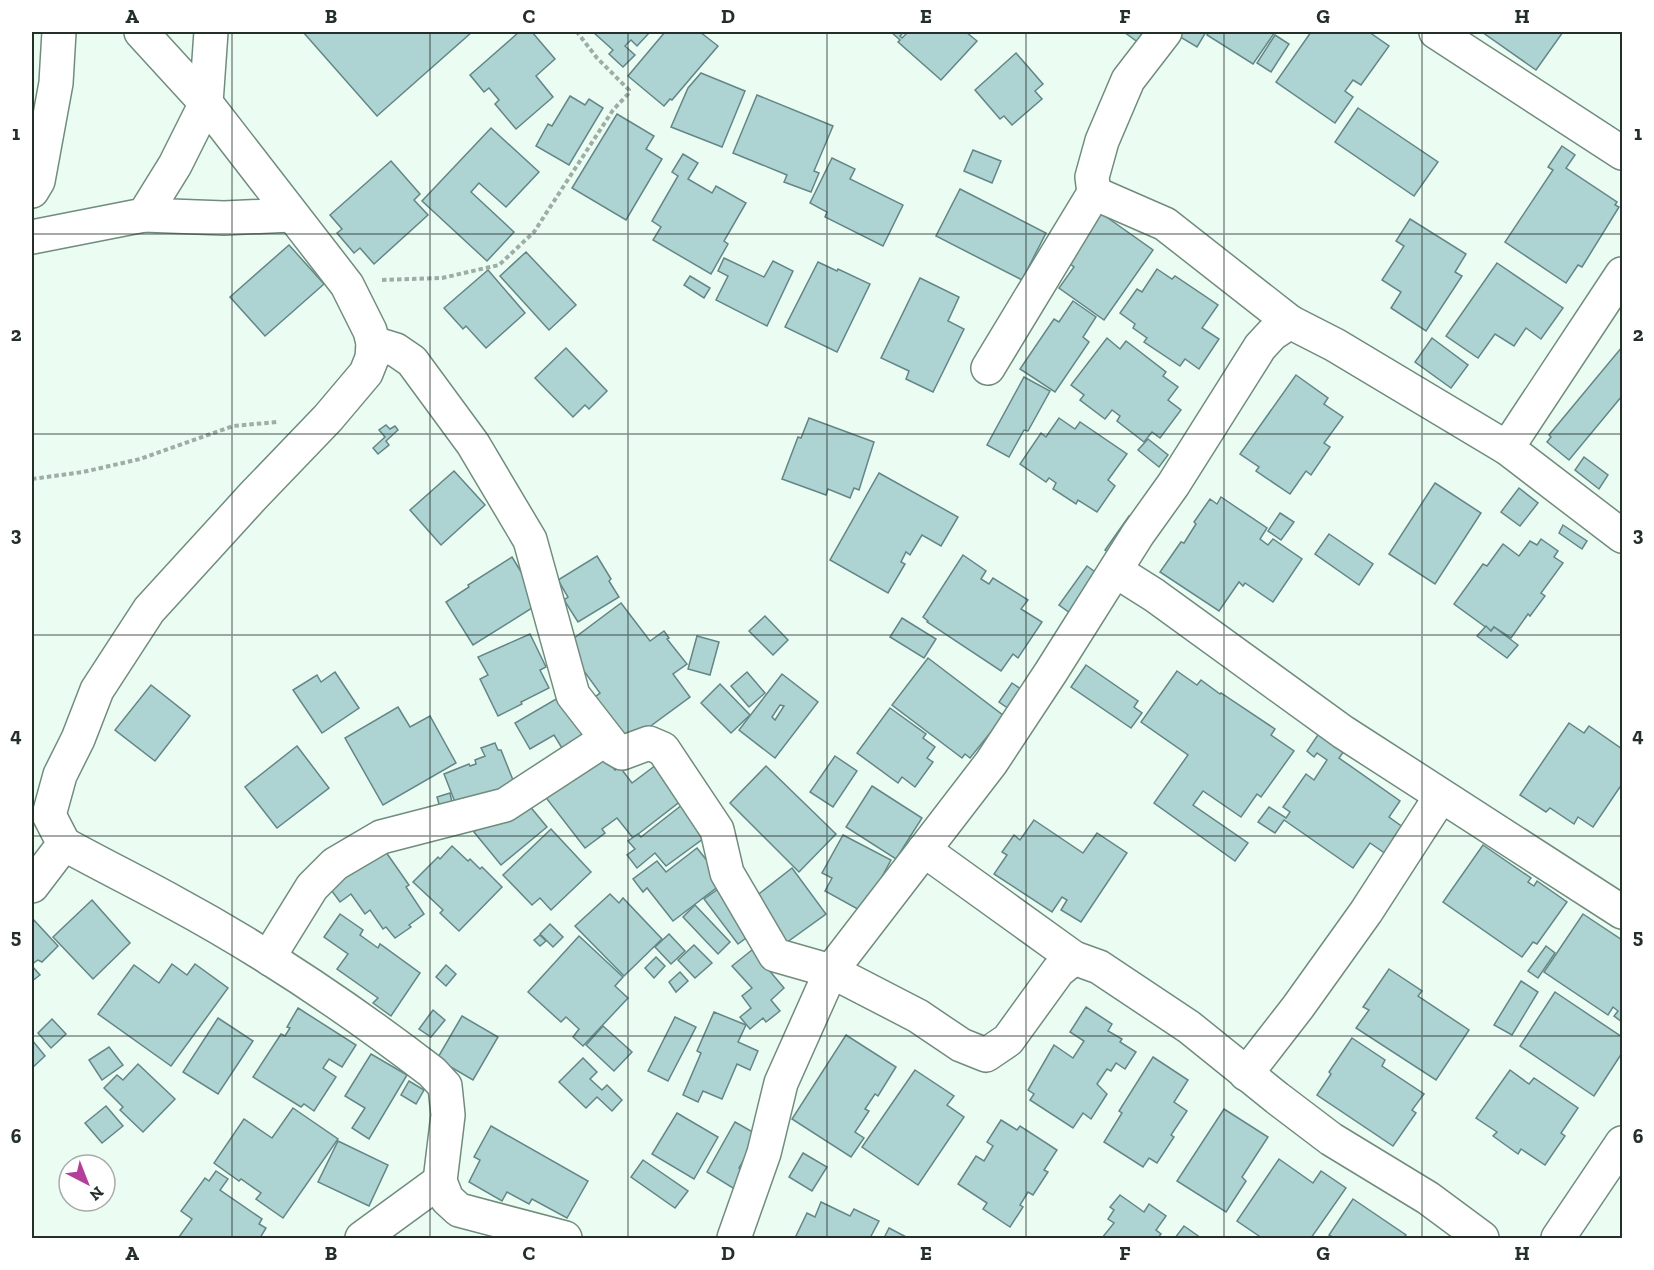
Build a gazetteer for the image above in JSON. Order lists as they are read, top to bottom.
{
  "north": "bottom right",
  "grid": {
    "columns": [
      "A",
      "B",
      "C",
      "D",
      "E",
      "F",
      "G",
      "H"
    ],
    "rows": [
      "1",
      "2",
      "3",
      "4",
      "5",
      "6"
    ]
  }
}
